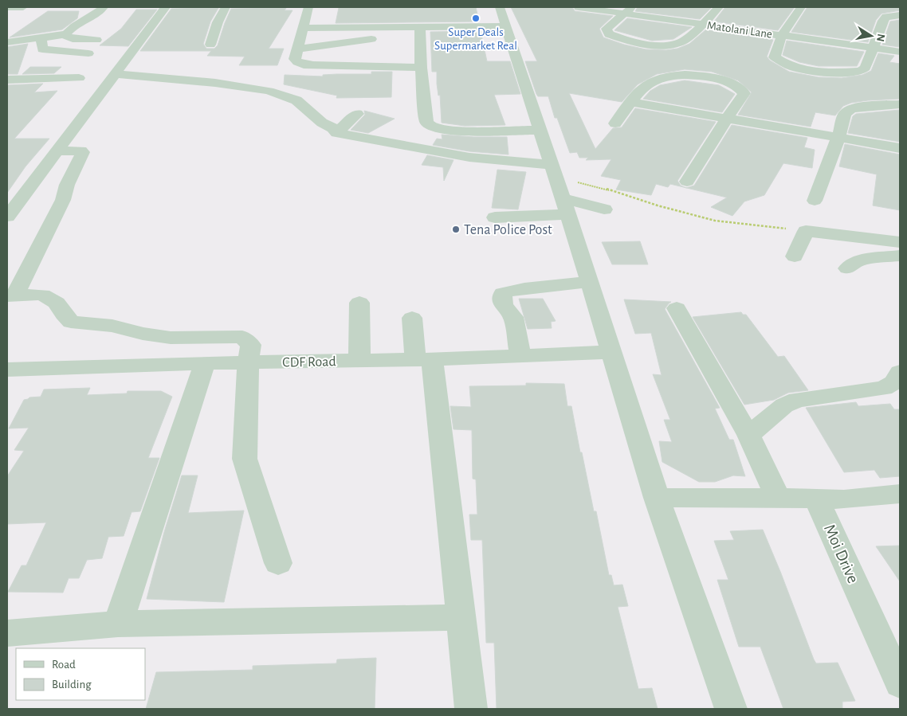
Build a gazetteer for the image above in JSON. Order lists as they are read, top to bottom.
{
  "streets": {
    "street": ["Matolani Lane", "CDF Road", "Moi Drive"]
  },
  "places": ["Super Deals Supermarket Real", "Tena Police Post"],
  "legend": ["Road", "Building"],
  "north": "right"
}
